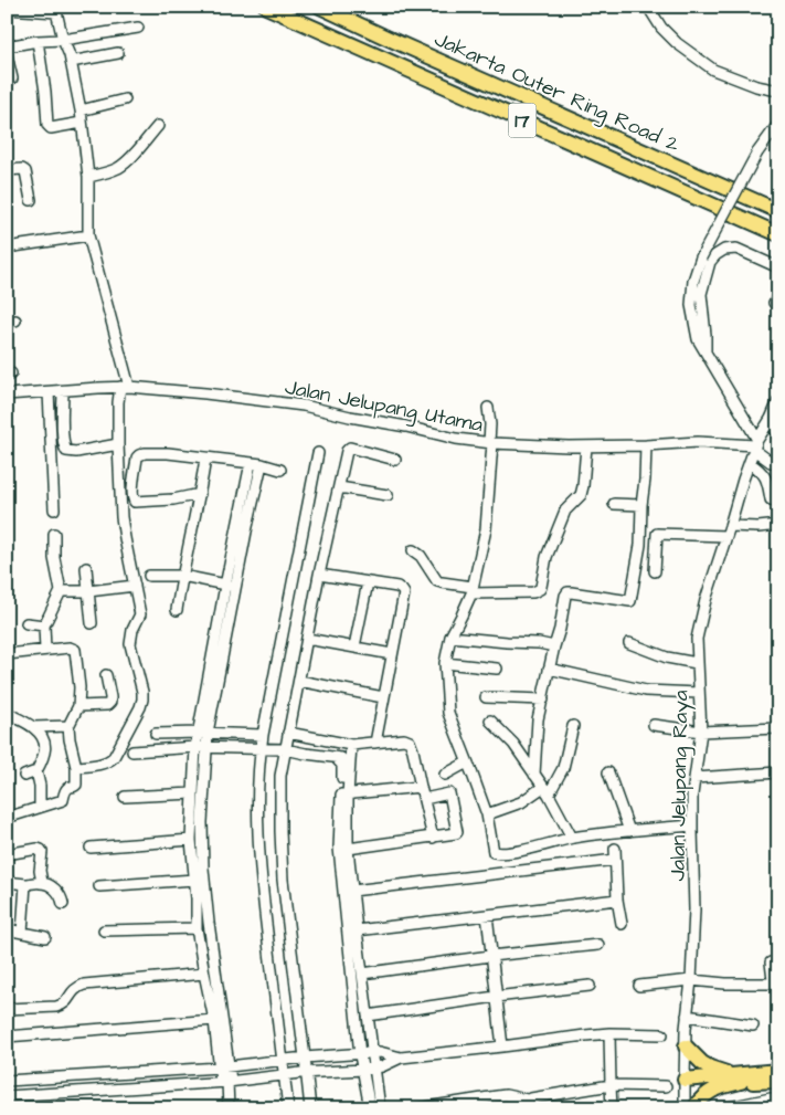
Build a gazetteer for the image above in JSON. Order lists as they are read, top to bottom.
{
  "streets": {
    "highway": ["Jakarta Outer Ring Road 2", "17"],
    "street": ["Jalan Jelupang Utama", "Jalan Jelupang Raya"]
  },
  "crossings": [
    ["Jalan Jelupang Utama", "Jalan Jelupang Raya"]
  ]
}
